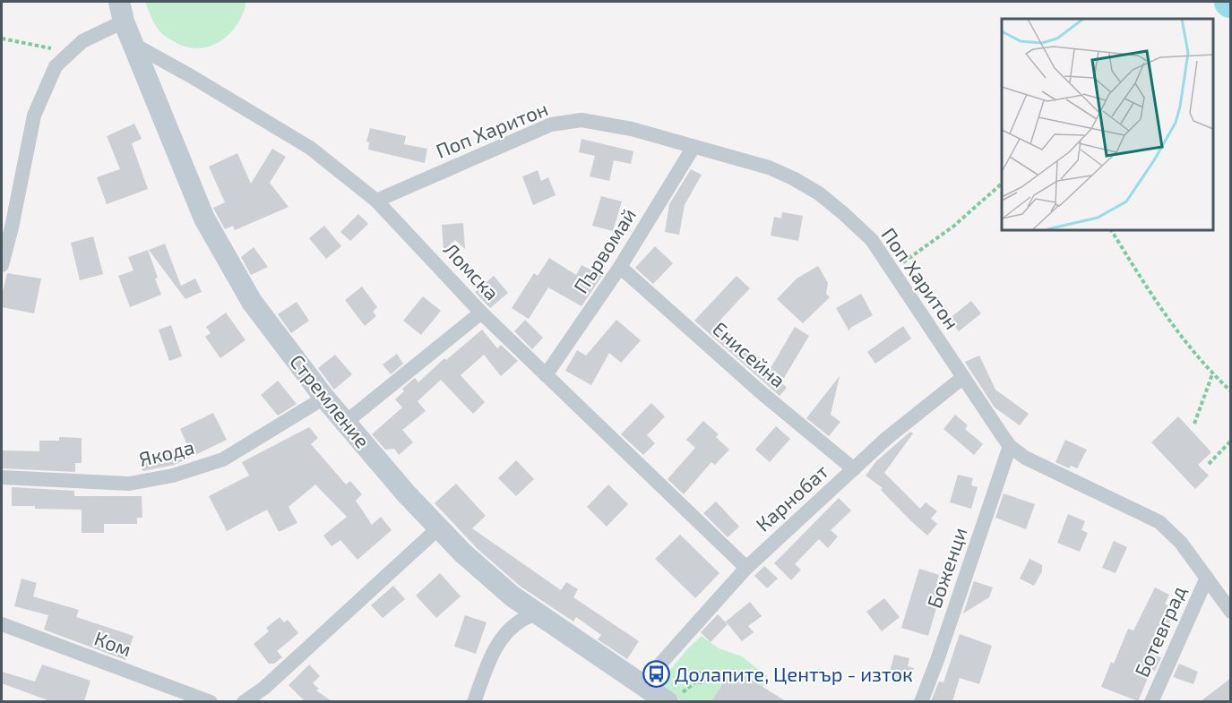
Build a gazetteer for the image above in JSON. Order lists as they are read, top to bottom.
{
  "streets": {
    "street": [
      "Поп Харитон",
      "Първомай",
      "Ломска",
      "Енисейна",
      "Стремление",
      "Якода",
      "Карнобат",
      "Боженци",
      "Ботевград",
      "Ком"
    ]
  },
  "crossings": [
    ["Поп Харитон", "Първомай"],
    ["Поп Харитон", "Ломска"],
    ["Поп Харитон", "Карнобат"],
    ["Поп Харитон", "Боженци"],
    ["Поп Харитон", "Ботевград"],
    ["Първомай", "Ломска"],
    ["Първомай", "Енисейна"],
    ["Ломска", "Стремление"],
    ["Ломска", "Карнобат"],
    ["Енисейна", "Карнобат"],
    ["Стремление", "Якода"]
  ],
  "places": {
    "bus stop": ["Долапите, Център - изток"]
  }
}
